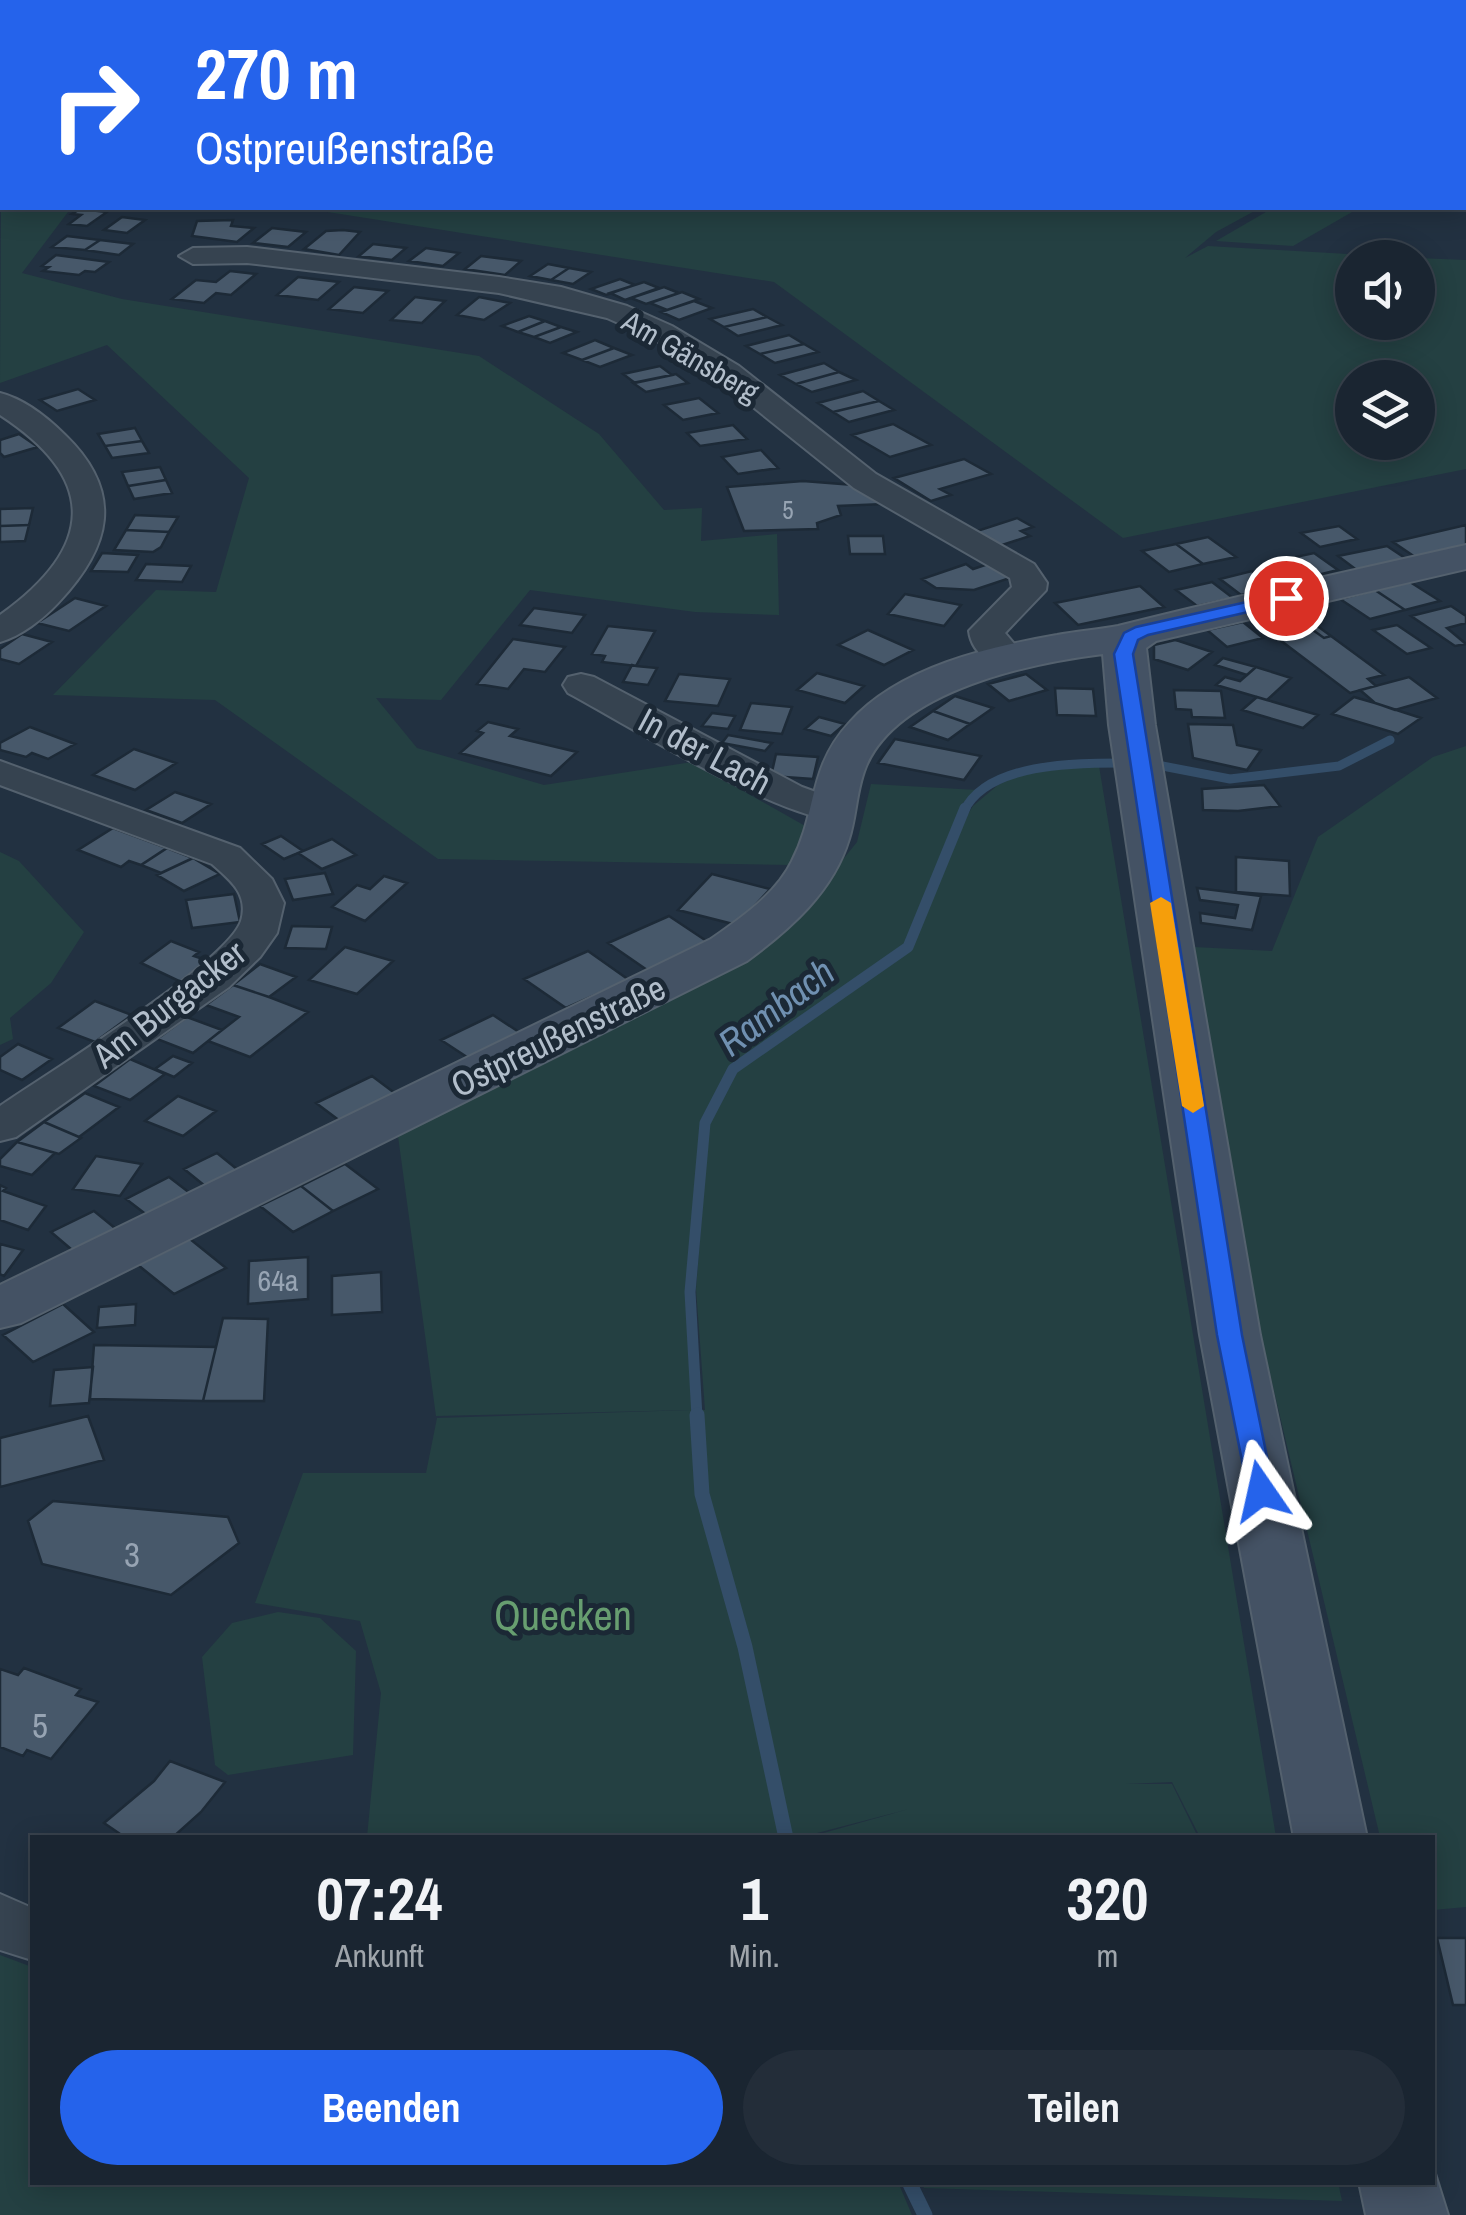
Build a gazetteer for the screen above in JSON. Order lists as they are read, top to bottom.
{
  "streets": {
    "main road": ["Ostpreußenstraße"],
    "street": ["Am Gänsberg", "In der Lach", "Am Burgacker"]
  },
  "crossings": [
    ["Am Gänsberg", "Ostpreußenstraße"],
    ["In der Lach", "Ostpreußenstraße"]
  ],
  "water": ["Rambach"],
  "parks": ["Quecken"],
  "house_numbers": [
    "5",
    "64a",
    "3",
    "5"
  ],
  "page": {
    "turn": ["270 m", "Ostpreußenstraße"],
    "eta": [
      "07:24",
      "Ankunft",
      "1",
      "Min.",
      "320",
      "m"
    ],
    "buttons": ["Beenden", "Teilen"]
  }
}
